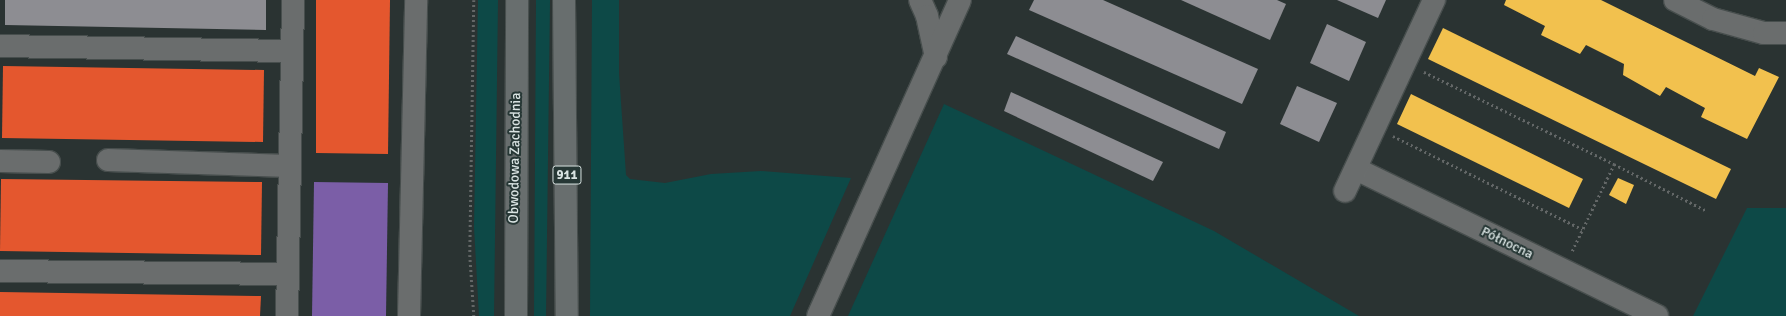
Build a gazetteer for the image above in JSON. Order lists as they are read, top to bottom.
{
  "streets": {
    "main road": ["Obwodowa Zachodnia", "911"],
    "street": ["Północna"]
  }
}
